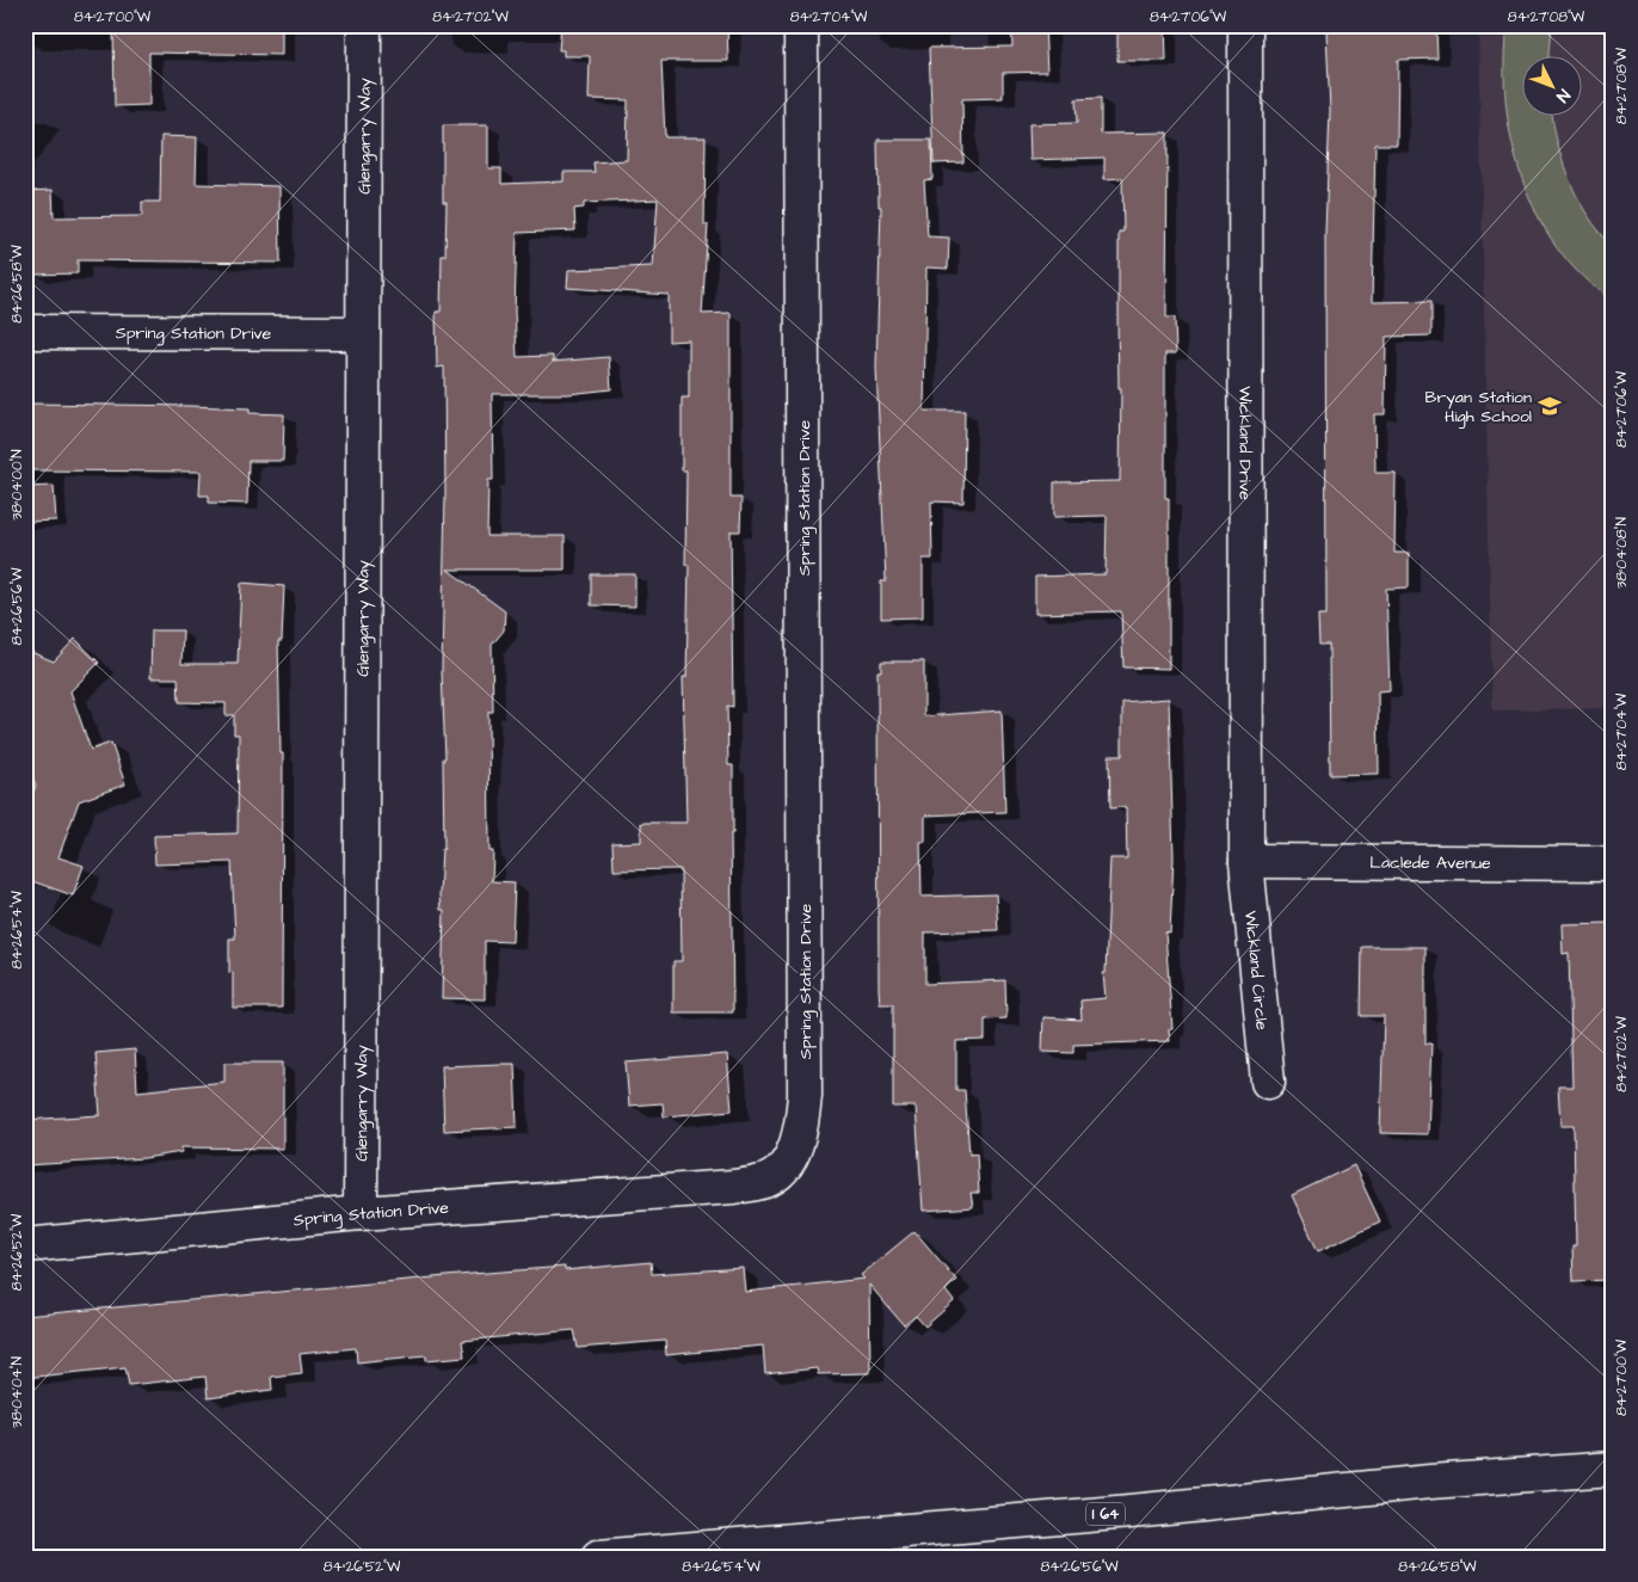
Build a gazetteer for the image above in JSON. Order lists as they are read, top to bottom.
{
  "streets": {
    "main road": [
      "Glengarry Way",
      "Spring Station Drive",
      "Wickland Drive",
      "Laclede Avenue",
      "Wickland Circle",
      "I 64"
    ]
  },
  "crossings": [
    ["Glengarry Way", "Spring Station Drive"],
    ["Wickland Drive", "Laclede Avenue"],
    ["Wickland Drive", "Wickland Circle"],
    ["Laclede Avenue", "Wickland Circle"]
  ],
  "places": {
    "school or university": ["Bryan Station High School"]
  },
  "north": "bottom right",
  "coordinates": [
    "84°27'00\"W",
    "84°27'02\"W",
    "84°27'04\"W",
    "84°27'06\"W",
    "84°27'08\"W",
    "84°26'58\"W",
    "38°04'00\"N",
    "38°04'08\"N",
    "84°26'56\"W",
    "84°26'54\"W",
    "84°26'52\"W",
    "38°04'04\"N"
  ]
}
